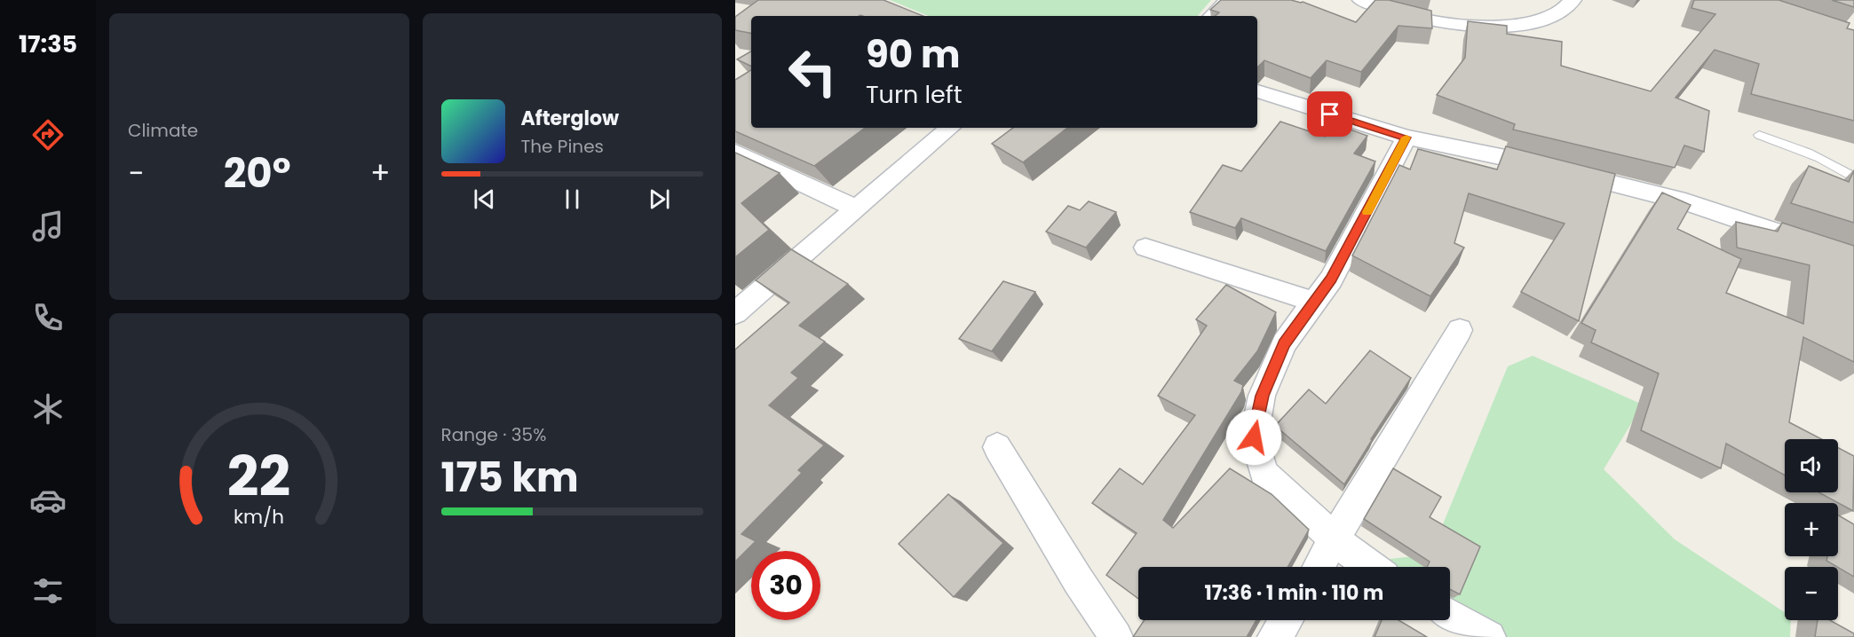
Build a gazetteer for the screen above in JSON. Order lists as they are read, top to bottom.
{
  "page": {
    "tabs": "17:35",
    "tile": [
      "Climate",
      ["Range · 35%", "175 km"]
    ],
    "turn": ["90 m", "Turn left"],
    "song": ["Afterglow", "The Pines"],
    "heat": ["−", "20°", "+"],
    "map_buttons": ["+", "−"],
    "limit": "30",
    "trip": "17:36 · 1 min · 110 m",
    "gauge": ["22", "km/h"]
  }
}
